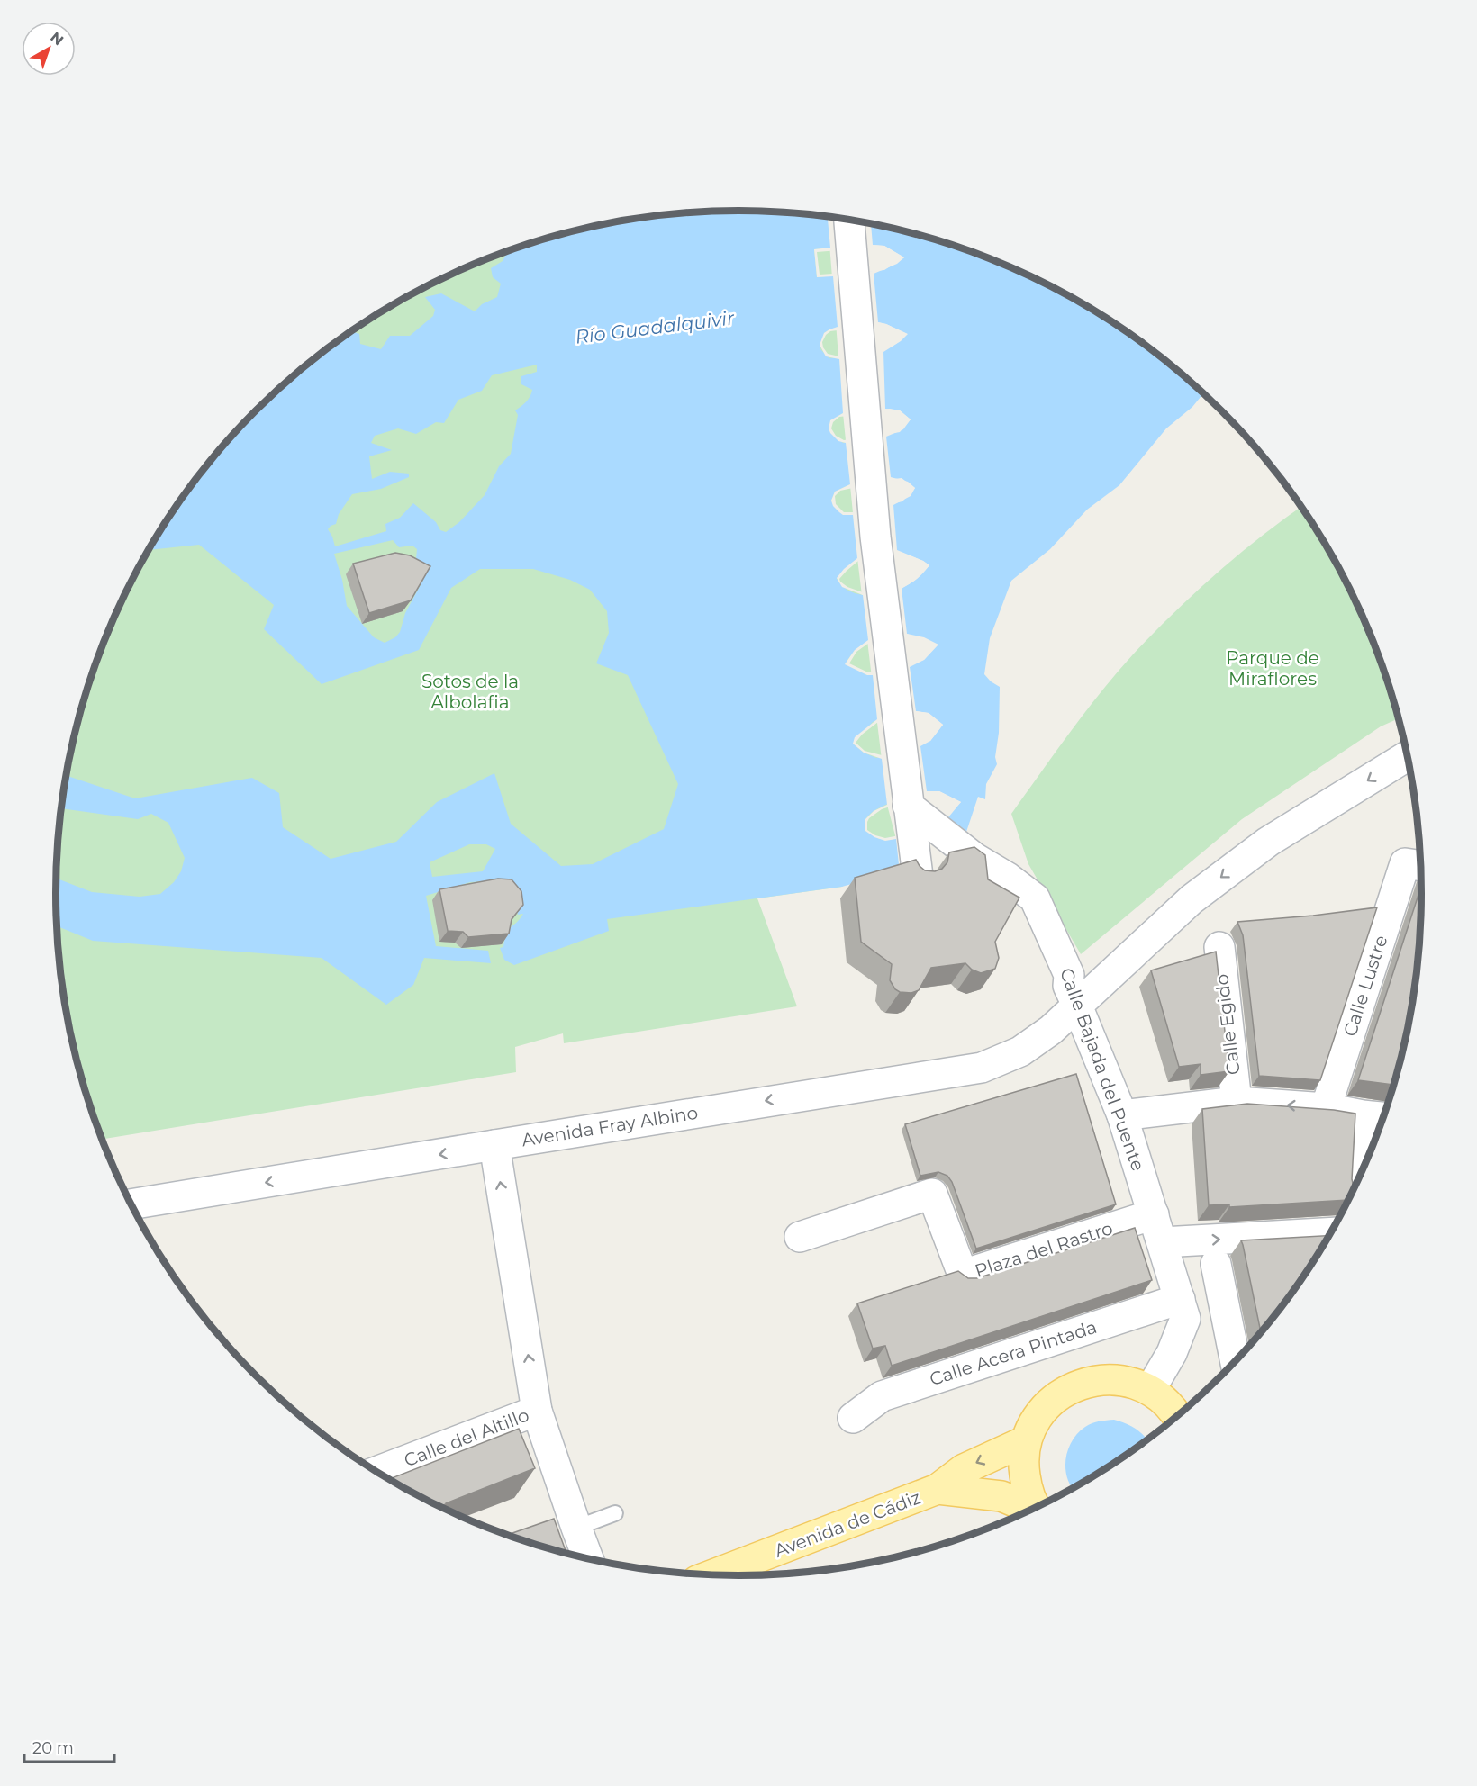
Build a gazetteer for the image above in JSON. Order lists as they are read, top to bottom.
{
  "streets": {
    "main road": ["Avenida de Cádiz"],
    "street": [
      "Calle Lustre",
      "Calle Egido",
      "Calle Bajada del Puente",
      "Avenida Fray Albino",
      "Plaza del Rastro",
      "Calle Acera Pintada",
      "Calle del Altillo"
    ]
  },
  "crossings": [
    ["Calle Bajada del Puente", "Avenida Fray Albino"],
    ["Calle Bajada del Puente", "Plaza del Rastro"],
    ["Calle Bajada del Puente", "Calle Acera Pintada"]
  ],
  "one_way": ["Avenida Fray Albino"],
  "water": ["Río Guadalquivir"],
  "parks": ["Parque de Miraflores", "Sotos de la Albolafia"],
  "scale_bar": "20 m",
  "north": "top right"
}
